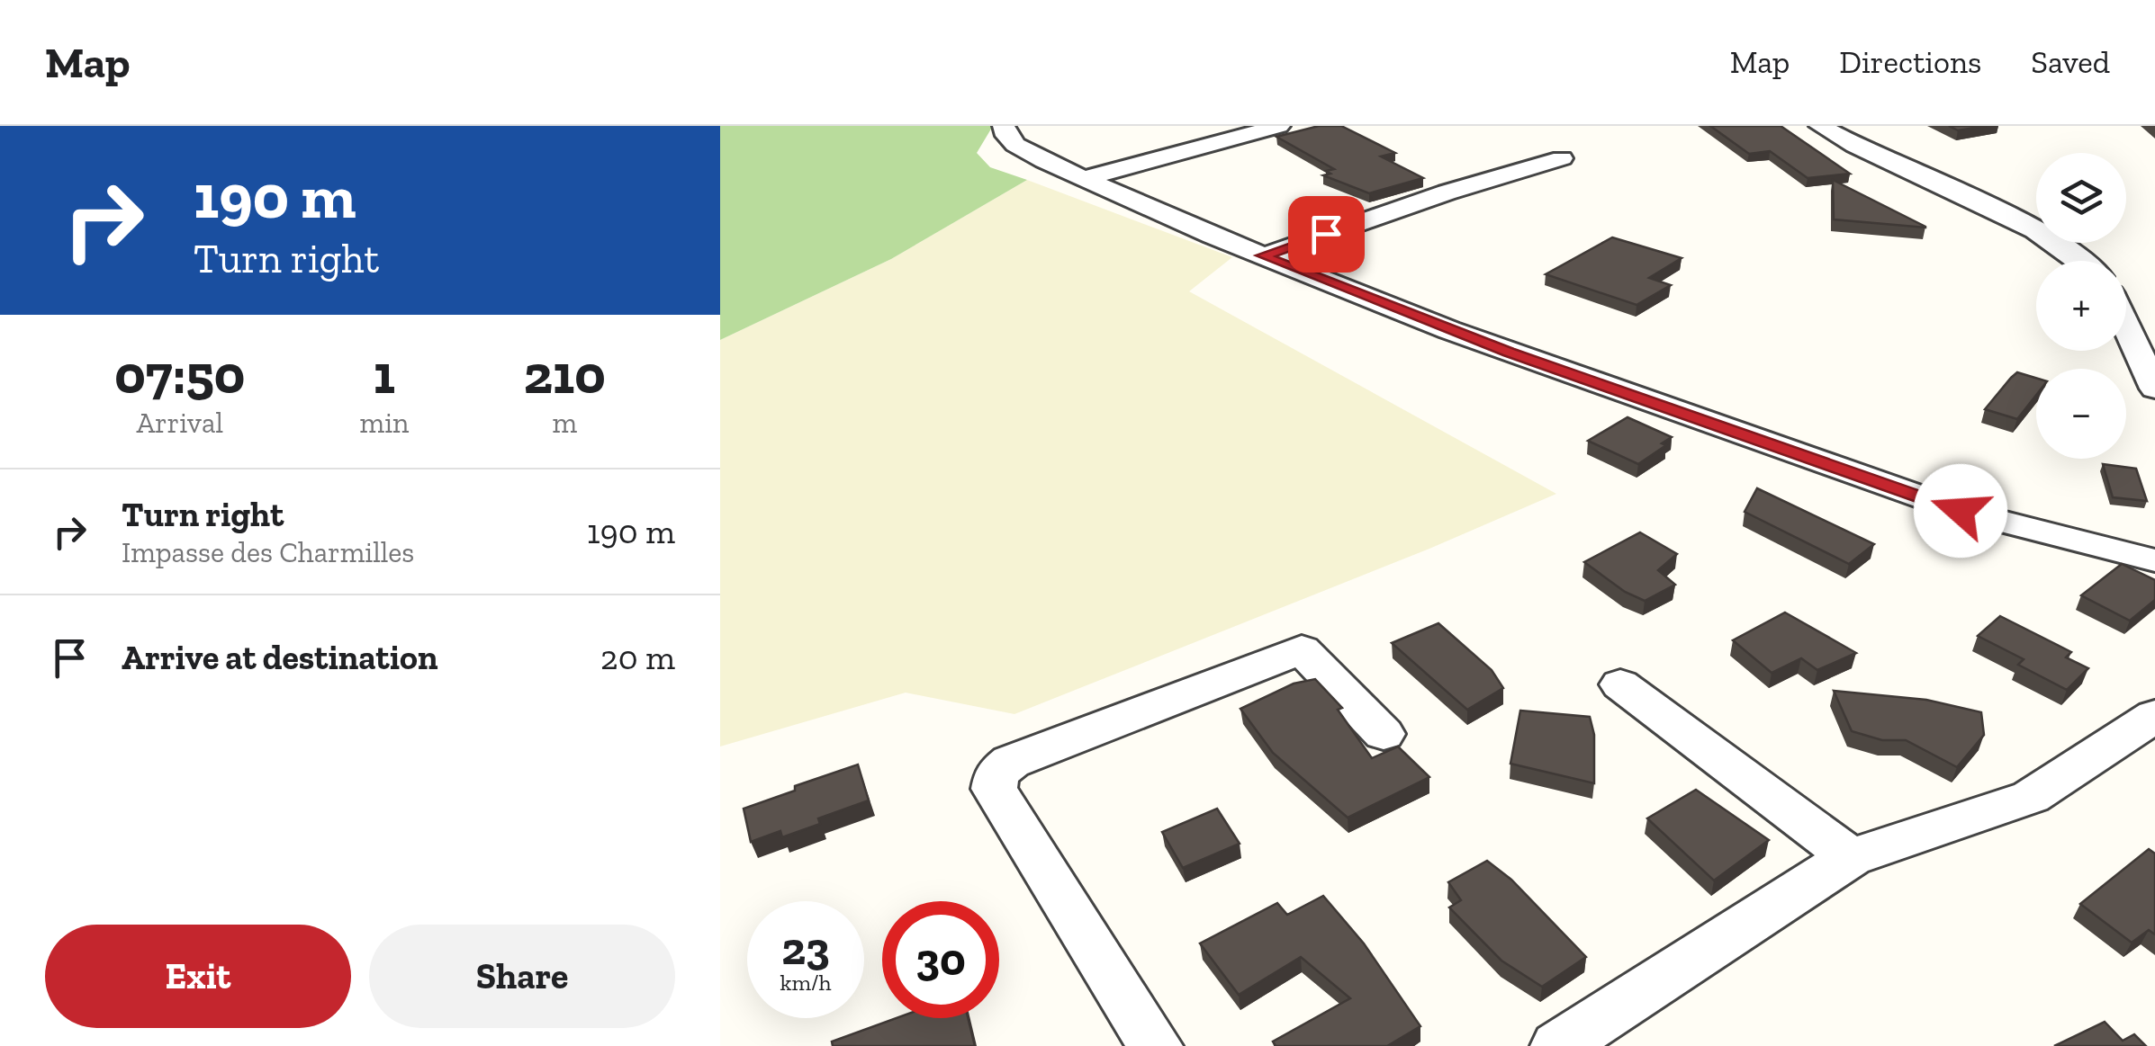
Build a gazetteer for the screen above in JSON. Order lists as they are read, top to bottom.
{
  "page": {
    "header": "Map",
    "nav": ["Map", "Directions", "Saved"],
    "turn": ["190 m", "Turn right"],
    "map_buttons": ["+", "−"],
    "eta": [
      "07:50",
      "Arrival",
      "1",
      "min",
      "210",
      "m"
    ],
    "list": [
      {
        "name": "Turn right",
        "note": "Impasse des Charmilles",
        "value": "190 m"
      },
      {
        "name": "Arrive at destination",
        "value": "20 m"
      }
    ],
    "speed": "23 km/h",
    "limit": "30",
    "buttons": ["Exit", "Share"]
  }
}
